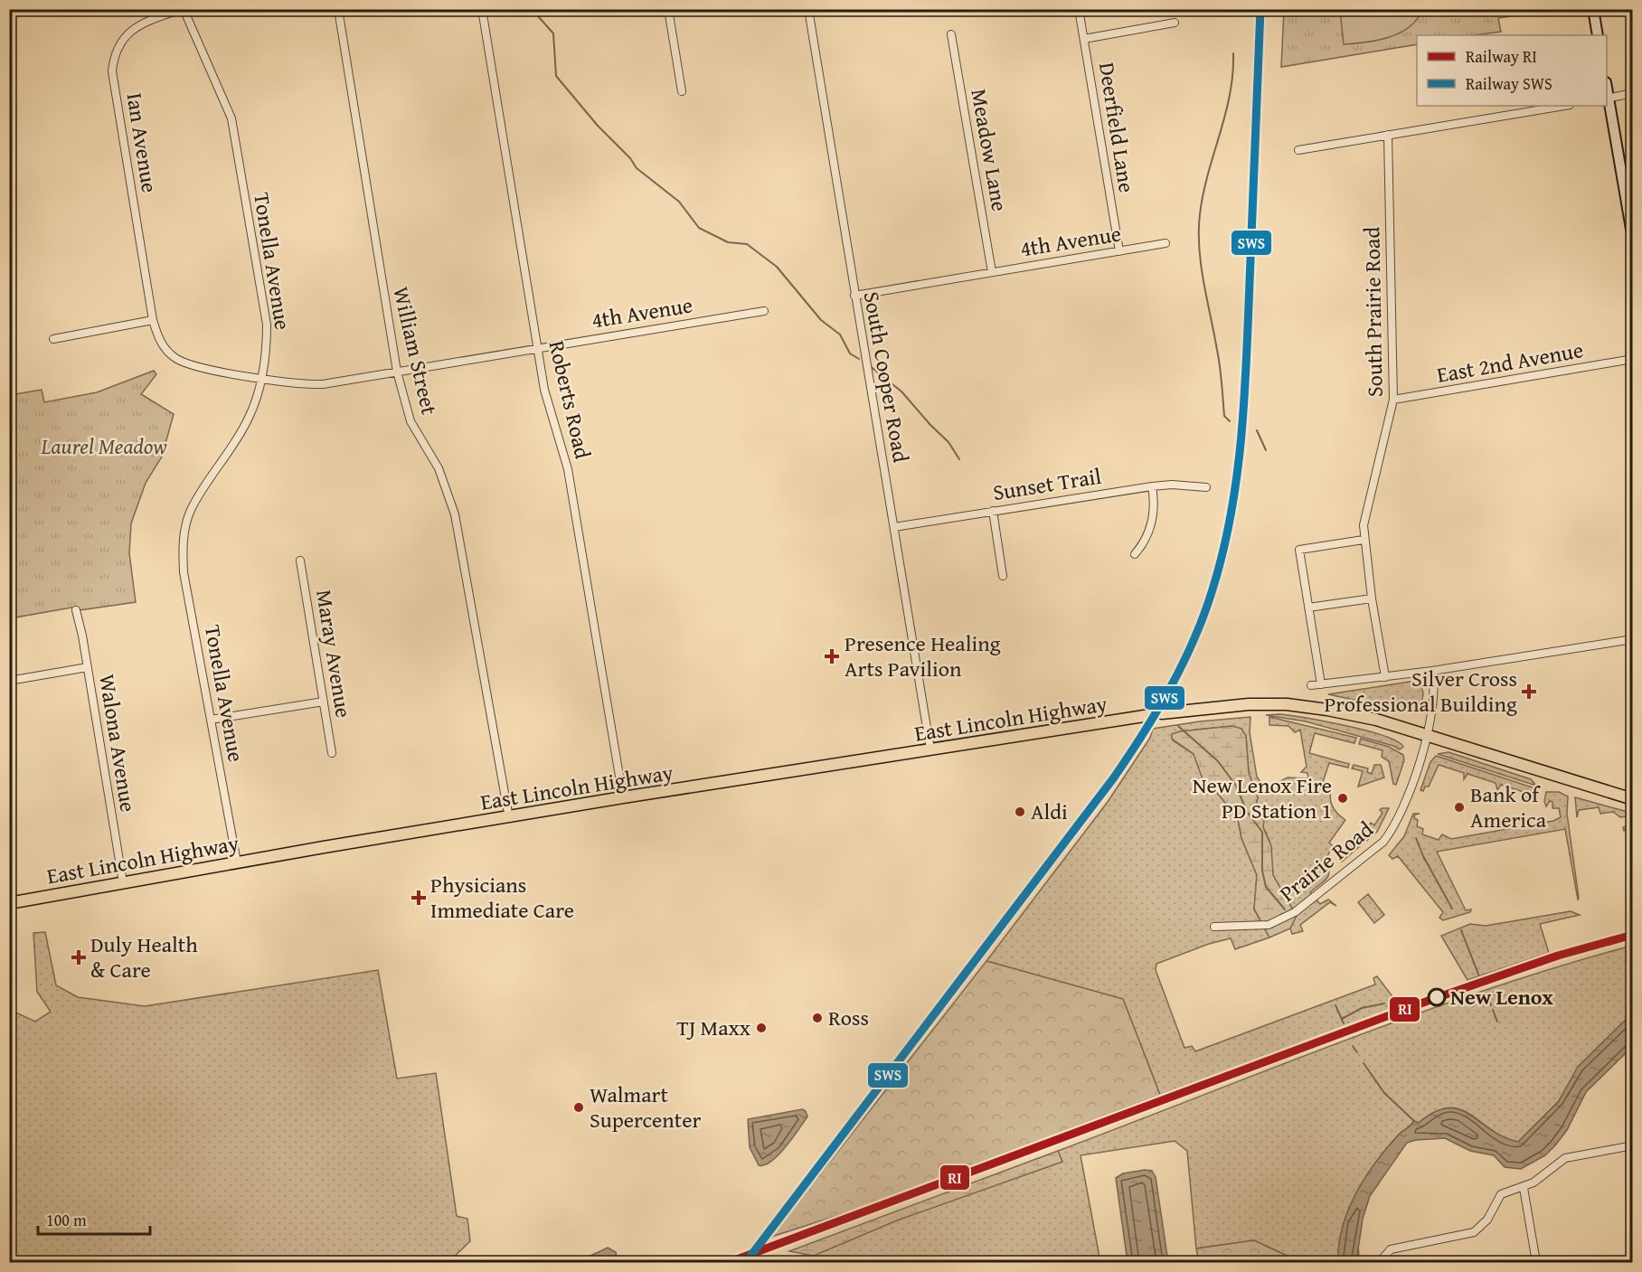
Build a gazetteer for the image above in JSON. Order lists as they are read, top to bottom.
{
  "streets": {
    "main road": ["East Lincoln Highway"],
    "street": [
      "Deerfield Lane",
      "Ian Avenue",
      "Meadow Lane",
      "4th Avenue",
      "Tonella Avenue",
      "South Prairie Road",
      "William Street",
      "East 2nd Avenue",
      "South Cooper Road",
      "Roberts Road",
      "Sunset Trail",
      "Maray Avenue",
      "Walona Avenue",
      "Prairie Road"
    ]
  },
  "crossings": [
    ["Deerfield Lane", "4th Avenue"],
    ["Ian Avenue", "4th Avenue"],
    ["Ian Avenue", "Tonella Avenue"],
    ["Meadow Lane", "4th Avenue"],
    ["4th Avenue", "Tonella Avenue"],
    ["4th Avenue", "William Street"],
    ["4th Avenue", "South Cooper Road"],
    ["4th Avenue", "Roberts Road"],
    ["Tonella Avenue", "East Lincoln Highway"],
    ["South Prairie Road", "East 2nd Avenue"],
    ["William Street", "East Lincoln Highway"],
    ["South Cooper Road", "Sunset Trail"],
    ["South Cooper Road", "East Lincoln Highway"],
    ["Roberts Road", "East Lincoln Highway"],
    ["East Lincoln Highway", "Walona Avenue"],
    ["East Lincoln Highway", "Prairie Road"]
  ],
  "parks": ["Laurel Meadow"],
  "places": {
    "health": [
      "Presence Healing Arts Pavilion",
      "Silver Cross Professional Building",
      "Physicians Immediate Care",
      "Duly Health & Care"
    ],
    "other": [
      "New Lenox Fire PD Station 1",
      "Bank of America",
      "Aldi",
      "New Lenox",
      "Ross",
      "TJ Maxx",
      "Walmart Supercenter"
    ]
  },
  "lines": ["rail line SWS", "rail line RI"],
  "legend": ["Railway RI", "Railway SWS"],
  "scale_bar": "100 m"
}
